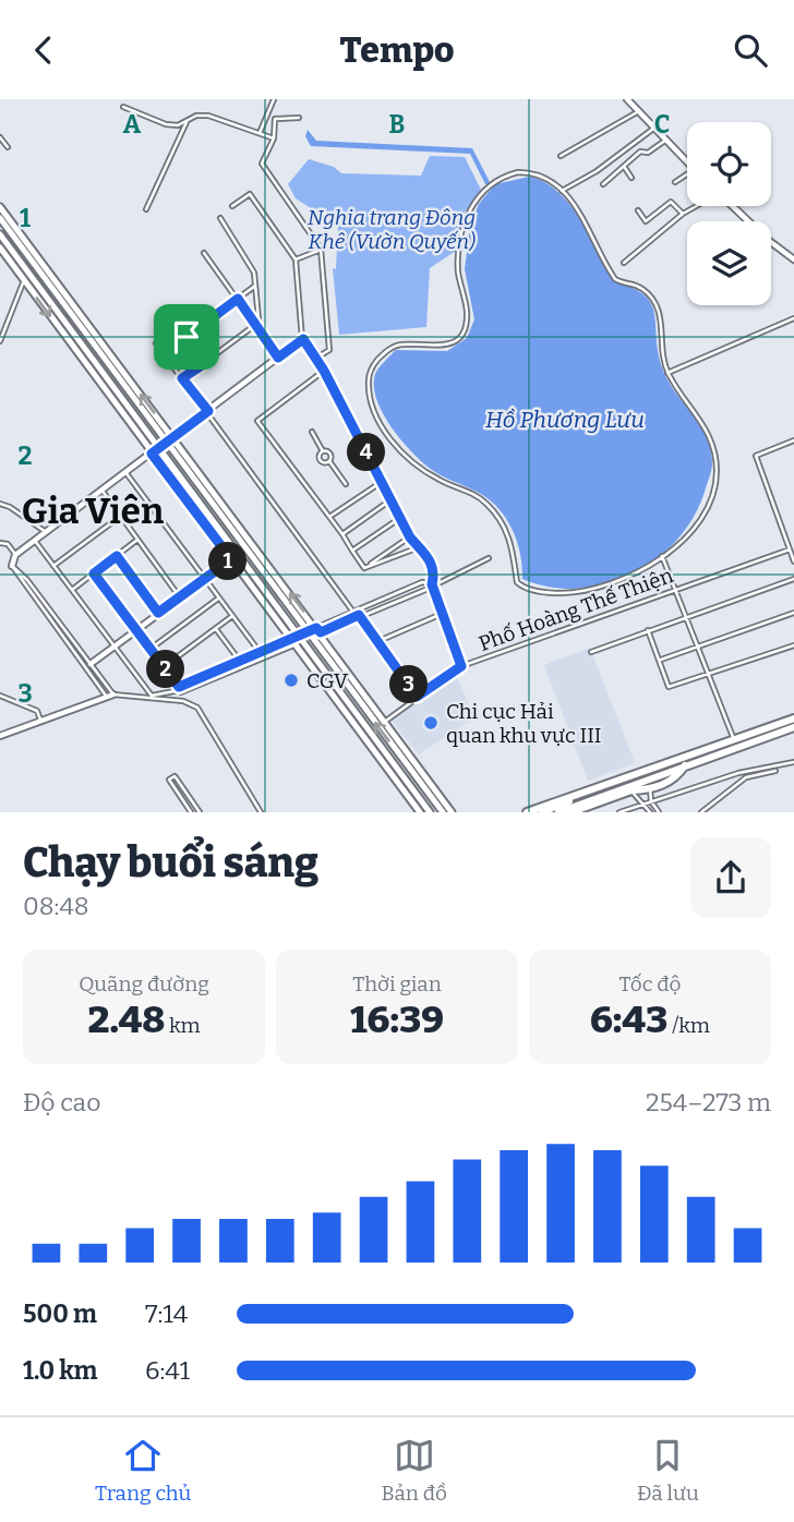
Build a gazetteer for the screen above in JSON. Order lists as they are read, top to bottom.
{
  "streets": {
    "street": ["Phố Hoàng Thế Thiện"]
  },
  "districts": ["Gia Viên"],
  "water": ["Hồ Phương Lưu"],
  "parks": ["Nghia trang Đông Khê (Vườn Quyến)"],
  "places": ["CGV", "Chi cục Hải quan khu vực III"],
  "page": {
    "header": "Tempo",
    "pins": [
      "4",
      "1",
      "2",
      "3"
    ],
    "heading": ["Chạy buổi sáng", "08:48"],
    "stats": [
      ["Quãng đường", "2.48 km"],
      ["Thời gian", "16:39"],
      ["Tốc độ", "6:43 /km"]
    ],
    "chart": ["Độ cao", "254–273 m"],
    "list": [
      {
        "name": "500 m",
        "note": "7:14"
      },
      {
        "name": "1.0 km",
        "note": "6:41"
      }
    ],
    "tabs": ["Trang chủ", "Bản đồ", "Đã lưu"]
  },
  "grid": {
    "columns": ["A", "B", "C"],
    "rows": ["1", "2", "3"]
  }
}
